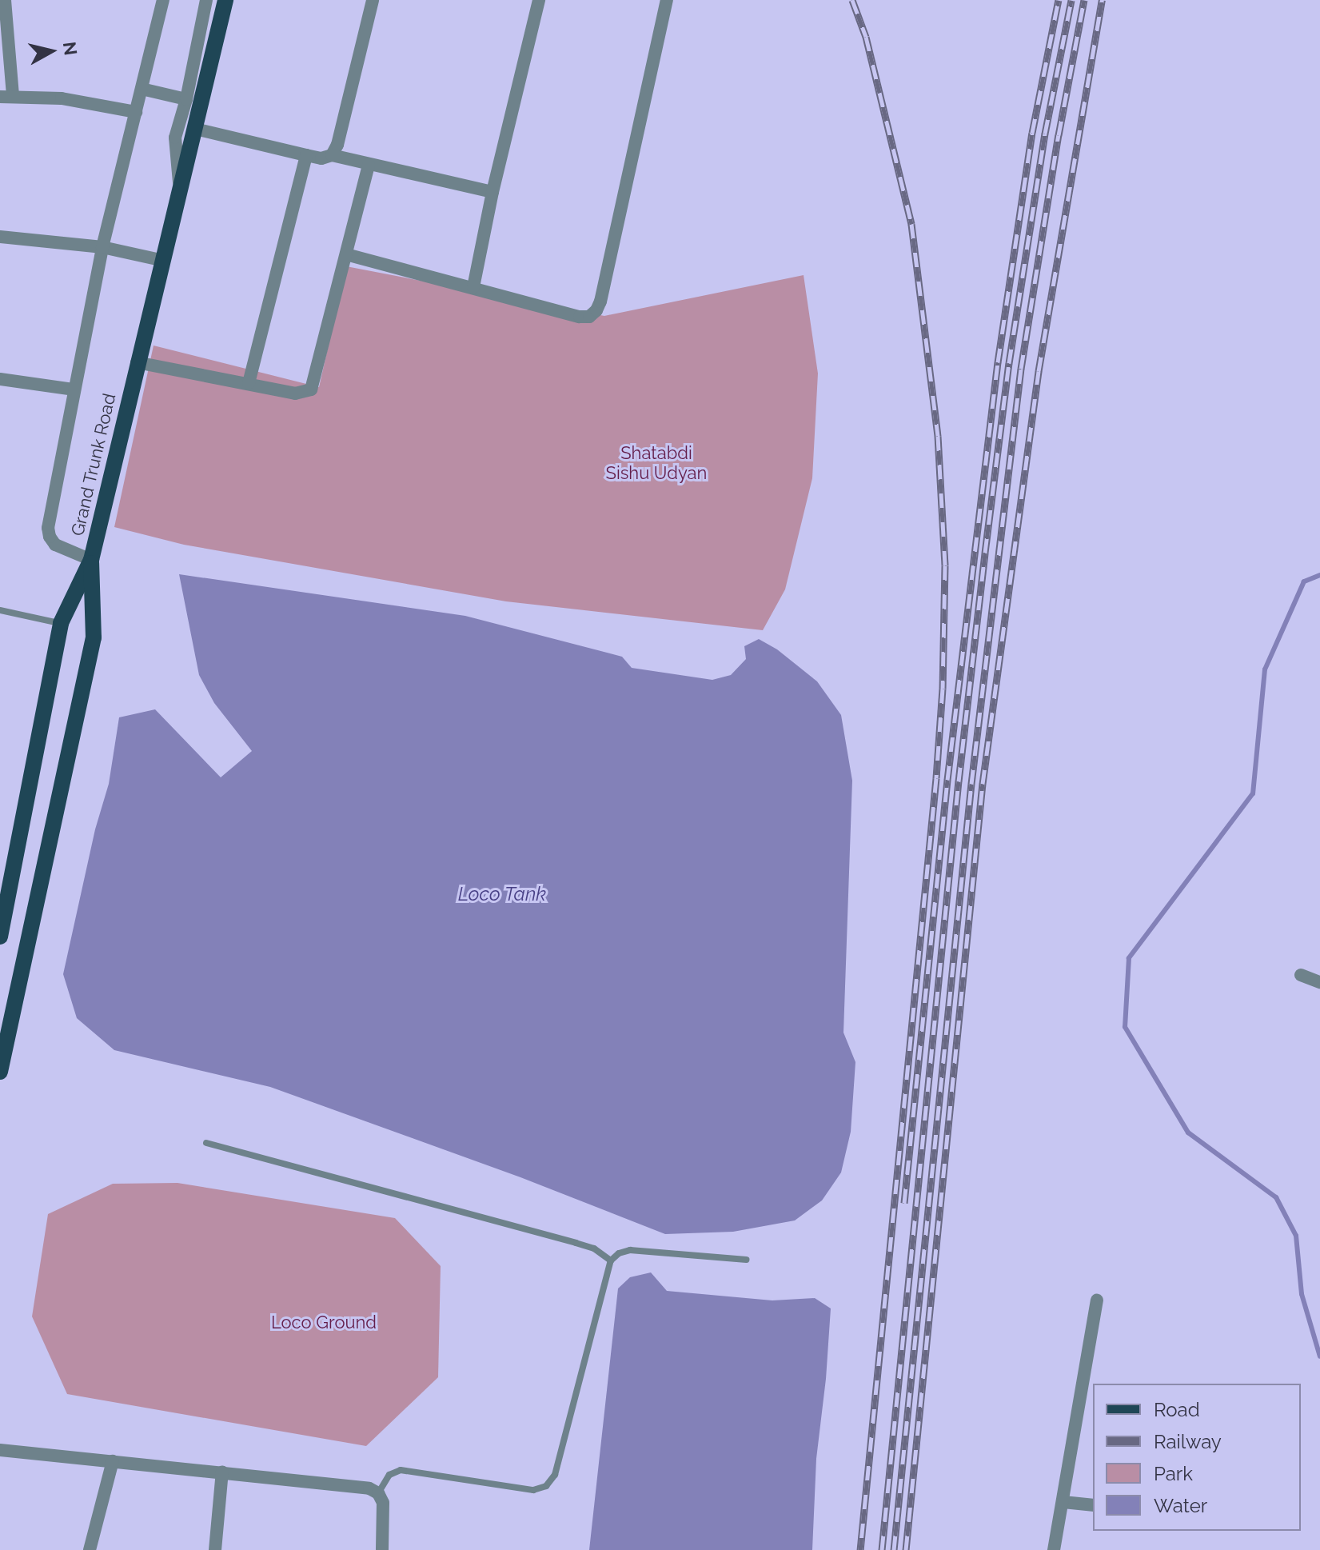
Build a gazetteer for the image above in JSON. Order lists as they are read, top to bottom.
{
  "streets": {
    "main road": ["Grand Trunk Road"]
  },
  "water": ["Loco Tank"],
  "parks": ["Shatabdi Sishu Udyan", "Loco Ground"],
  "legend": [
    "Road",
    "Railway",
    "Park",
    "Water"
  ],
  "north": "right"
}
